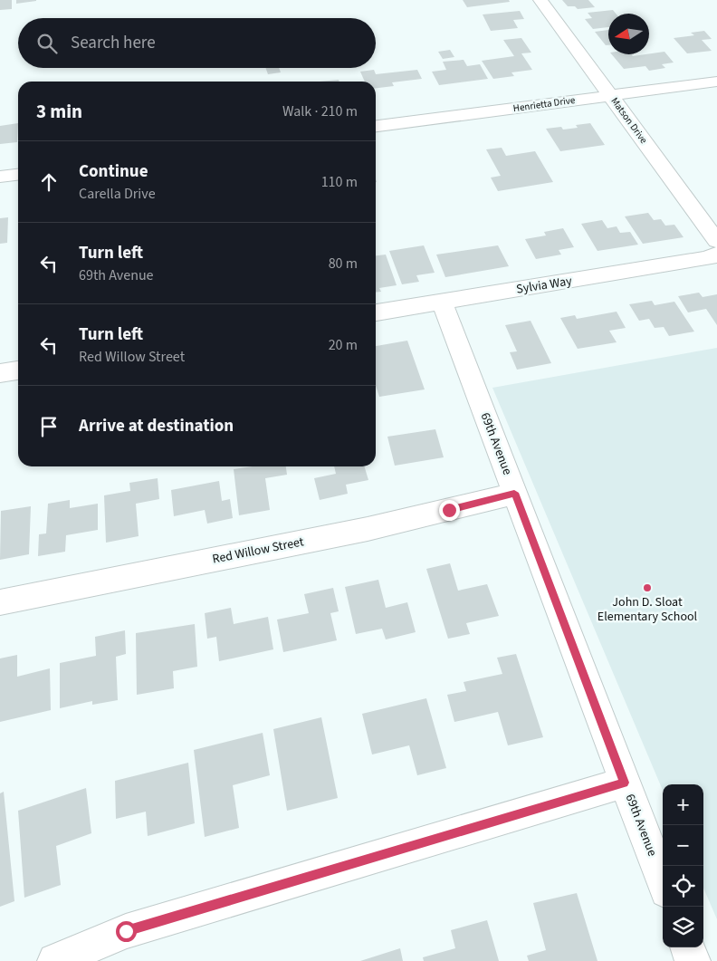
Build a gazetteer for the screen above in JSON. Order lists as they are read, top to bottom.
{
  "streets": {
    "street": [
      "Henrietta Drive",
      "Matson Drive",
      "Sylvia Way",
      "69th Avenue",
      "Red Willow Street"
    ]
  },
  "crossings": [
    ["Henrietta Drive", "Matson Drive"],
    ["Matson Drive", "Sylvia Way"],
    ["Sylvia Way", "69th Avenue"],
    ["69th Avenue", "Red Willow Street"]
  ],
  "places": ["John D. Sloat Elementary School"],
  "north": "left",
  "page": {
    "search": "Search here",
    "heading": ["3 min", "Walk · 210 m"],
    "list": [
      ["Continue", "Carella Drive", "110 m"],
      ["Turn left", "69th Avenue", "80 m"],
      ["Turn left", "Red Willow Street", "20 m"],
      "Arrive at destination"
    ],
    "map_buttons": ["+", "−"]
  }
}
